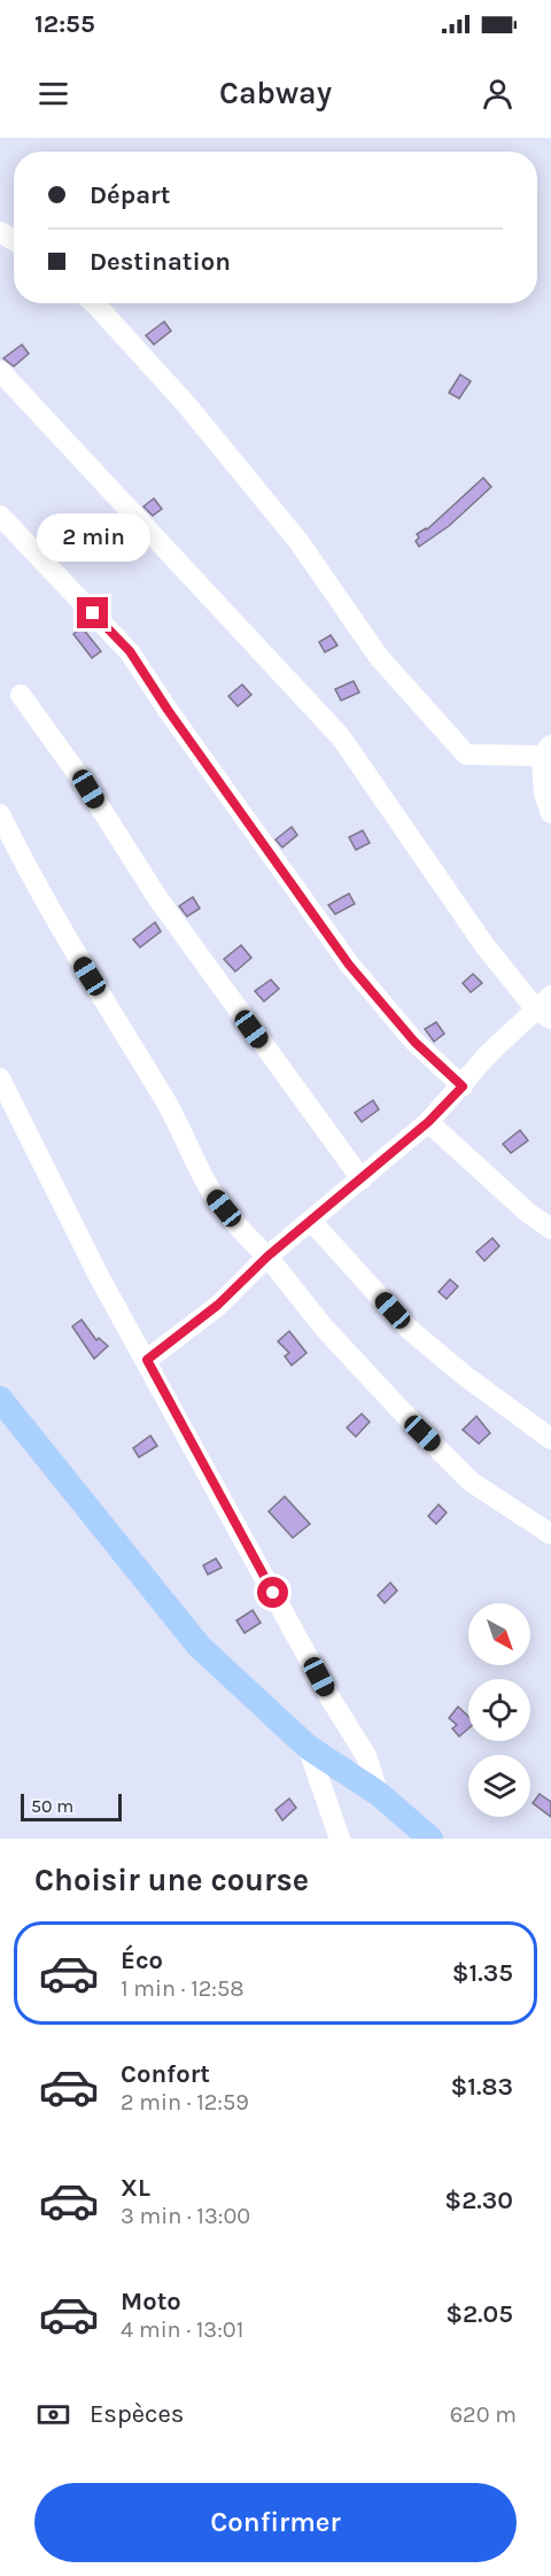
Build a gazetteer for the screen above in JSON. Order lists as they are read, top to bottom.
{
  "scale_bar": "50 m",
  "north": "bottom right",
  "page": {
    "status": "12:55",
    "header": "Cabway",
    "banner": ["Départ", "Destination"],
    "bubble": "2 min",
    "scale": "50 m",
    "heading": "Choisir une course",
    "list": [
      {
        "name": "Éco",
        "note": "1 min · 12:58",
        "value": "$1.35"
      },
      {
        "name": "Confort",
        "note": "2 min · 12:59",
        "value": "$1.83"
      },
      {
        "name": "XL",
        "note": "3 min · 13:00",
        "value": "$2.30"
      },
      {
        "name": "Moto",
        "note": "4 min · 13:01",
        "value": "$2.05"
      }
    ],
    "pay": ["Espèces", "620 m"],
    "buttons": "Confirmer"
  }
}
